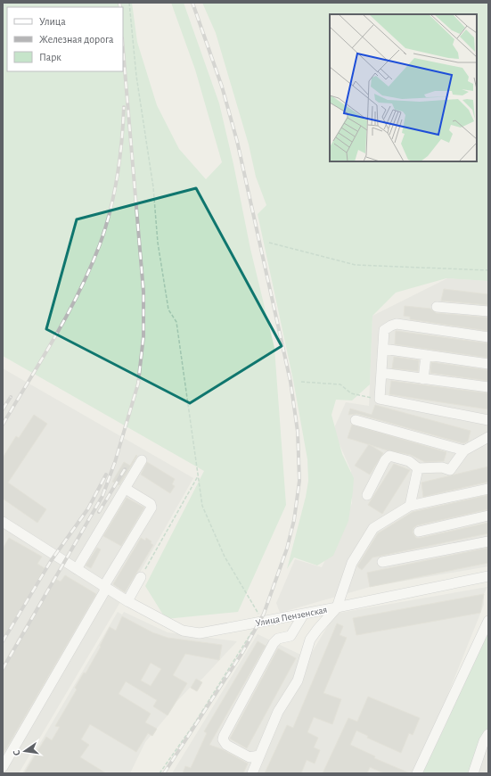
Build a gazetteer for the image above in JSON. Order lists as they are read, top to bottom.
{
  "streets": {
    "street": ["Улица Пензенская"]
  },
  "legend": ["Улица", "Железная дорога", "Парк"],
  "north": "left"
}
